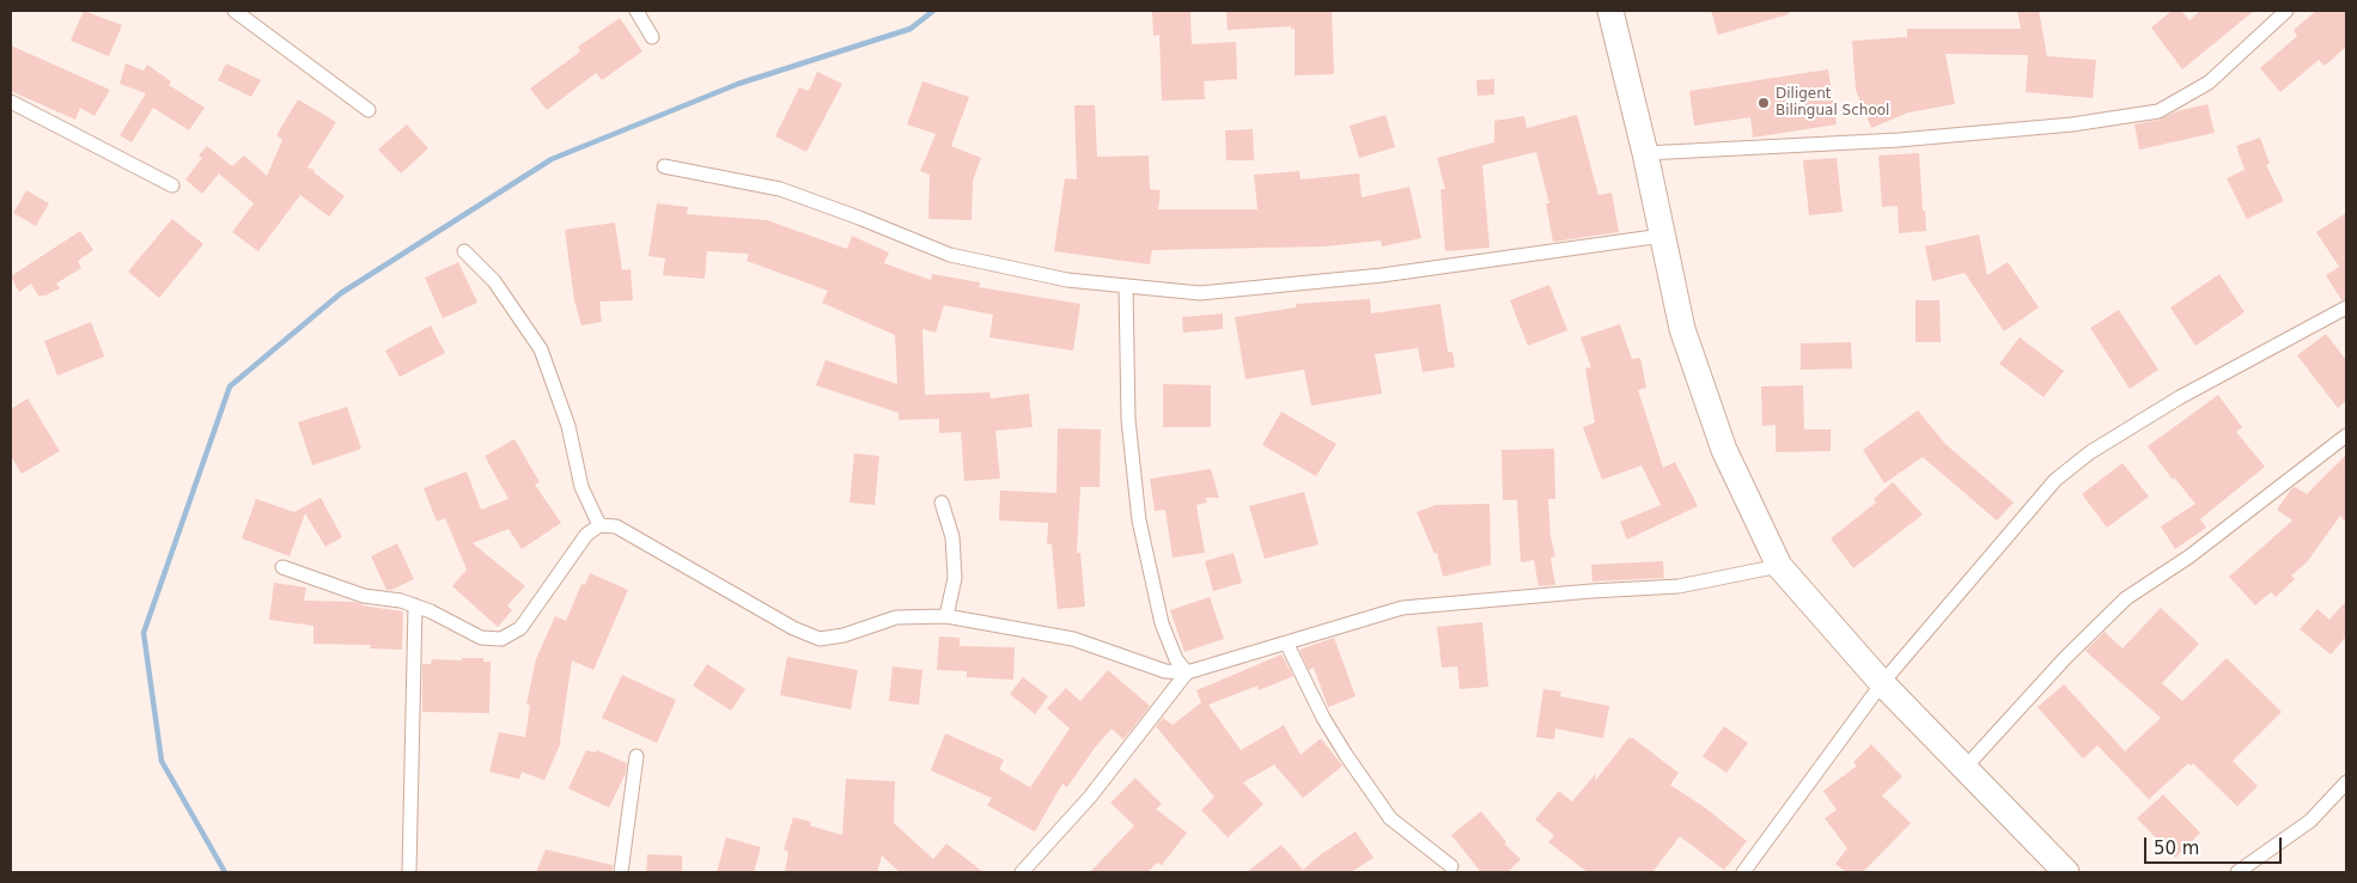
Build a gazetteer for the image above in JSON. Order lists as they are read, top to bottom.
{
  "places": ["Diligent Bilingual School"],
  "scale_bar": "50 m"
}
